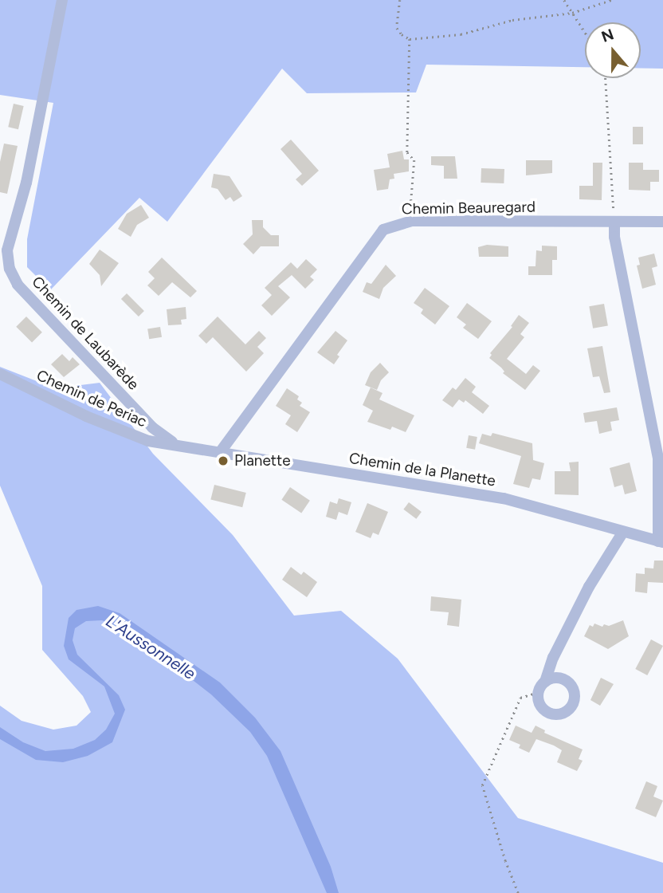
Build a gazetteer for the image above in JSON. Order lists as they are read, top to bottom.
{
  "streets": {
    "street": [
      "Chemin Beauregard",
      "Chemin de Laubarède",
      "Chemin de Periac",
      "Chemin de la Planette"
    ]
  },
  "crossings": [
    ["Chemin Beauregard", "Chemin de la Planette"],
    ["Chemin de Laubarède", "Chemin de Periac"],
    ["Chemin de Laubarède", "Chemin de la Planette"],
    ["Chemin de Periac", "Chemin de la Planette"]
  ],
  "water": ["L'Aussonnelle"],
  "places": ["Planette"],
  "north": "top"
}
